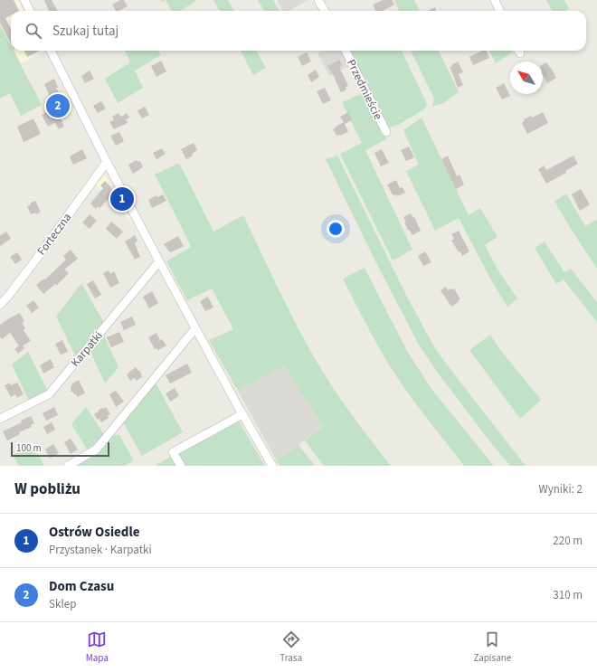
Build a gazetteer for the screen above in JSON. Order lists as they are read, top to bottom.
{
  "streets": {
    "street": ["Przedmieście", "Forteczna", "Karpatki"]
  },
  "scale_bar": "100 m",
  "north": "top left",
  "page": {
    "search": "Szukaj tutaj",
    "pins": ["2", "1"],
    "scale": "100 m",
    "heading": ["W pobliżu", "Wyniki: 2"],
    "list": [
      {
        "mark": "1",
        "name": "Ostrów Osiedle",
        "note": "Przystanek · Karpatki",
        "value": "220 m"
      },
      {
        "mark": "2",
        "name": "Dom Czasu",
        "note": "Sklep",
        "value": "310 m"
      }
    ],
    "nav": ["Mapa", "Trasa", "Zapisane"]
  }
}
